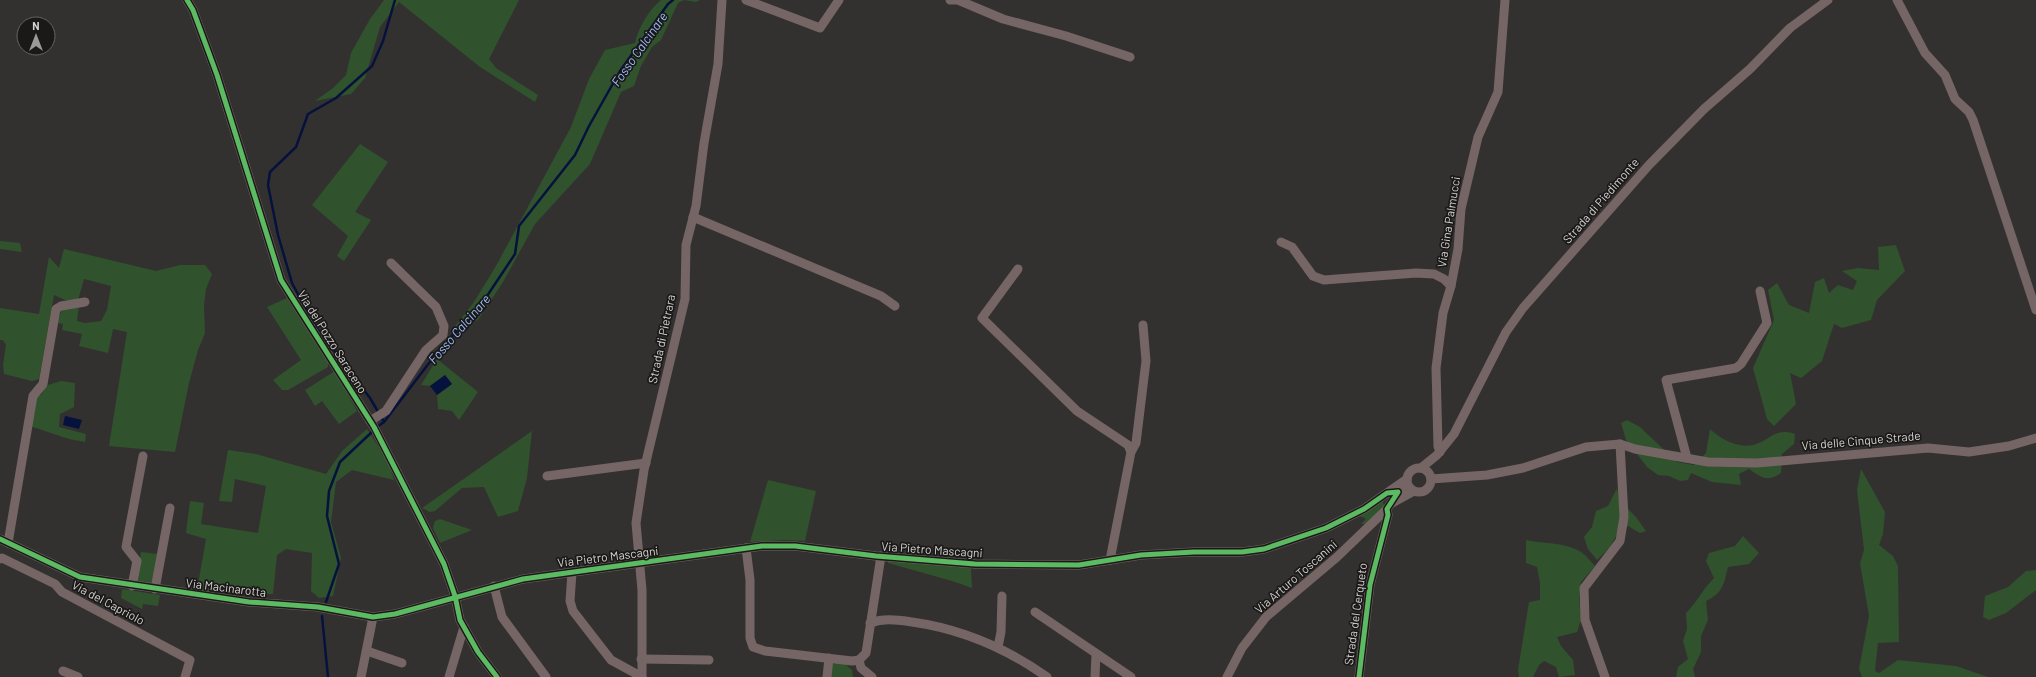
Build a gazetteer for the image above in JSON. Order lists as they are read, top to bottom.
{
  "streets": {
    "street": [
      "Strada di Piedimonte",
      "Via Gina Palmucci",
      "Strada di Pietrara",
      "Via del Pozzo Saraceno",
      "Via delle Cinque Strade",
      "Via Pietro Mascagni",
      "Via Arturo Toscanini",
      "Via Macinarotta",
      "Via del Capriolo",
      "Strada del Cerqueto"
    ]
  },
  "crossings": [
    ["Strada di Piedimonte", "Via Gina Palmucci"],
    ["Strada di Piedimonte", "Via delle Cinque Strade"],
    ["Strada di Piedimonte", "Via Pietro Mascagni"],
    ["Strada di Piedimonte", "Via Arturo Toscanini"],
    ["Strada di Pietrara", "Via Pietro Mascagni"],
    ["Via del Pozzo Saraceno", "Via Pietro Mascagni"],
    ["Via del Pozzo Saraceno", "Via Macinarotta"],
    ["Via delle Cinque Strade", "Via Pietro Mascagni"],
    ["Via delle Cinque Strade", "Via Arturo Toscanini"],
    ["Via Pietro Mascagni", "Via Arturo Toscanini"],
    ["Via Pietro Mascagni", "Via Macinarotta"],
    ["Via Arturo Toscanini", "Strada del Cerqueto"]
  ],
  "water": ["Fosso Calcinare"],
  "north": "top"
}
